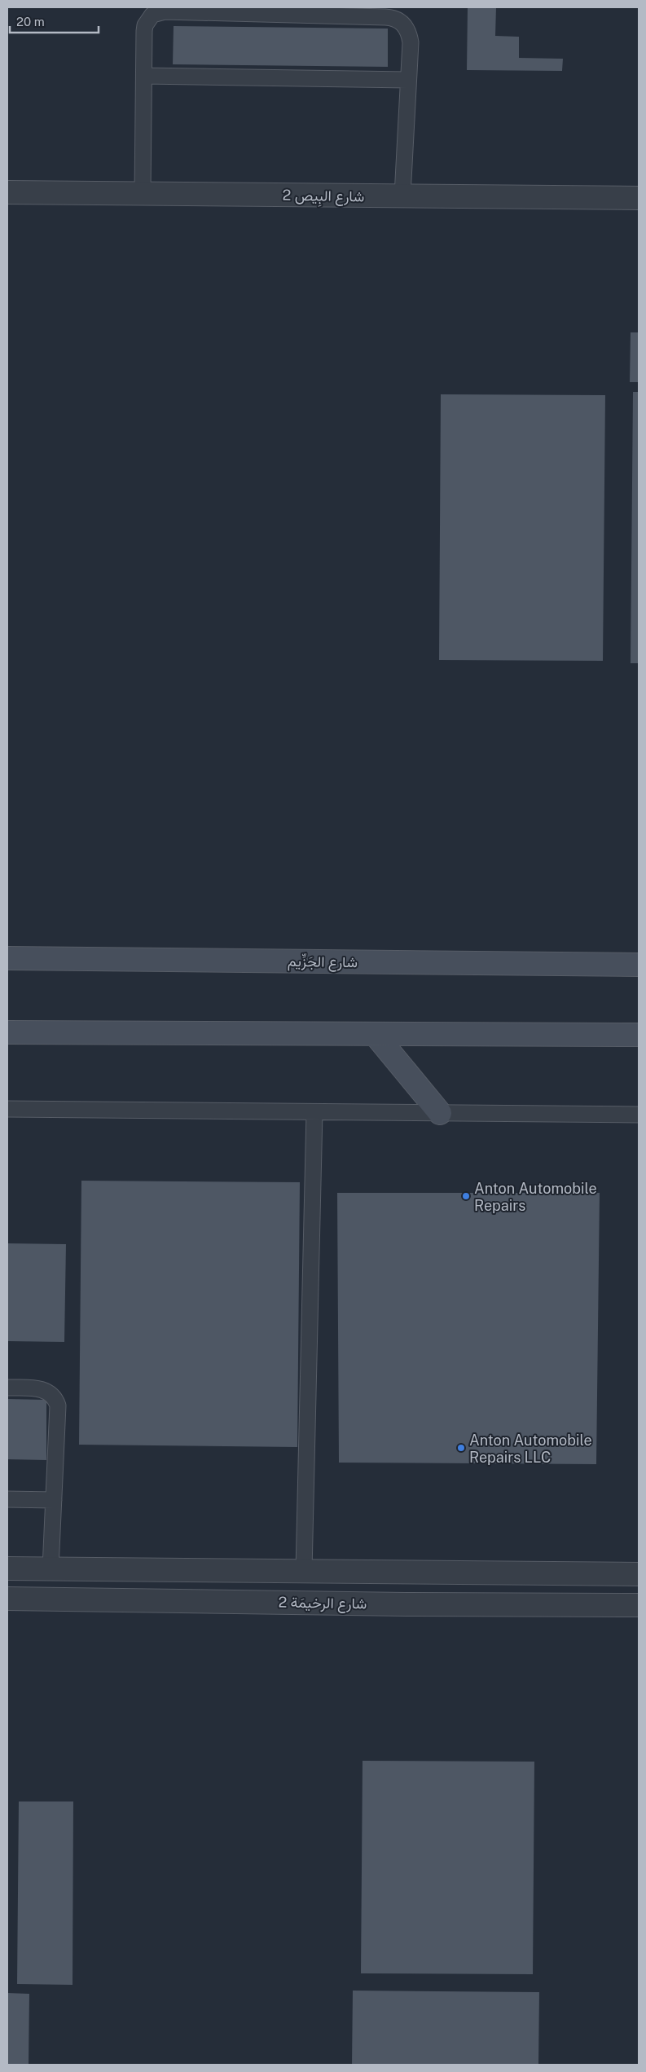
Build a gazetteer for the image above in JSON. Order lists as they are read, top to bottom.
{
  "streets": {
    "street": ["شارع البِيص 2", "شارع الجَزِّيم", "شارع الرخيمَة 2"]
  },
  "places": ["Anton Automobile Repairs", "Anton Automobile Repairs LLC"],
  "scale_bar": "20 m"
}
